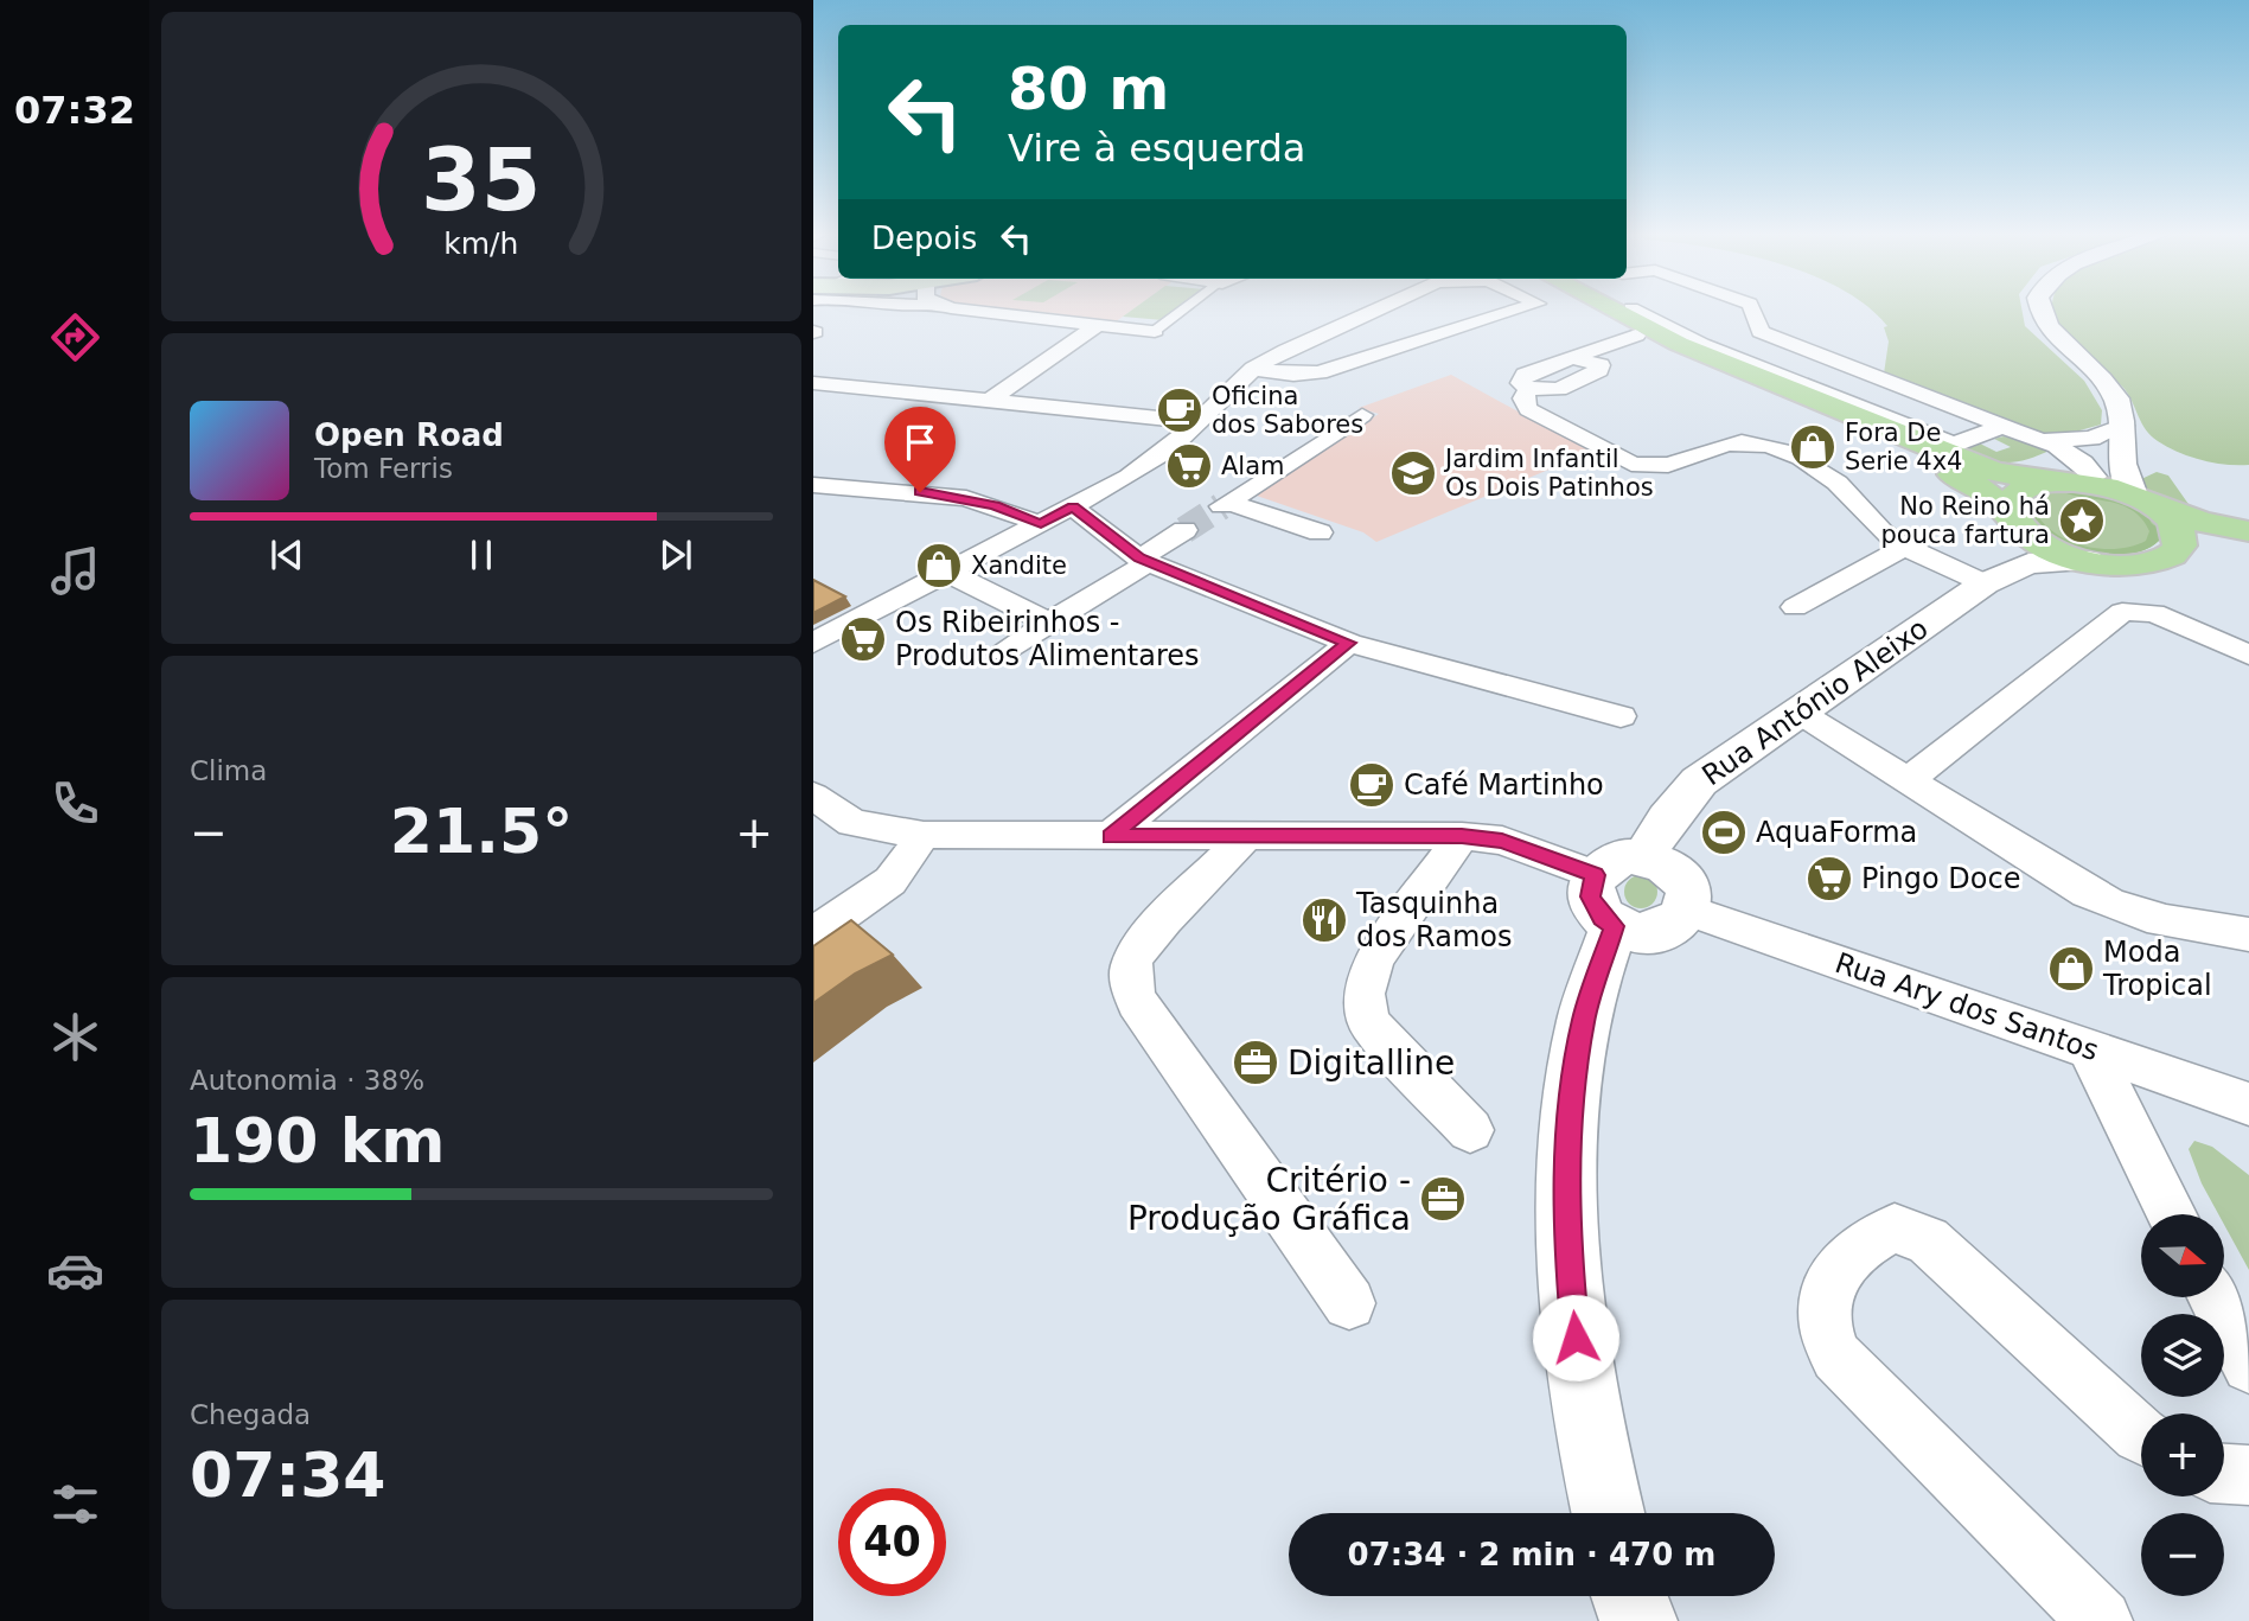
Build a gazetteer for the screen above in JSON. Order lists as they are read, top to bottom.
{
  "streets": {
    "street": ["Rua António Aleixo", "Rua Ary dos Santos"]
  },
  "crossings": [
    ["Rua António Aleixo", "Rua Ary dos Santos"]
  ],
  "places": {
    "cafe": ["Oficina dos Sabores", "Café Martinho"],
    "shop": ["Fora De Serie 4x4", "Xandite", "Moda Tropical"],
    "supermarket": ["Alam", "Os Ribeirinhos - Produtos Alimentares", "Pingo Doce"],
    "school or university": ["Jardim Infantil Os Dois Patinhos"],
    "place": ["No Reino há pouca fartura"],
    "sports": ["AquaForma"],
    "restaurant": ["Tasquinha dos Ramos"],
    "office": ["Digitalline", "Critério - Produção Gráfica"]
  },
  "north": "right",
  "page": {
    "tabs": "07:32",
    "turn": ["80 m", "Vire à esquerda"],
    "then": "Depois",
    "song": ["Open Road", "Tom Ferris"],
    "tile": [
      "Clima",
      ["Autonomia · 38%", "190 km"],
      ["Chegada", "07:34"]
    ],
    "heat": ["−", "21.5°", "+"],
    "map_buttons": ["+", "−"],
    "limit": "40",
    "trip": "07:34 · 2 min · 470 m",
    "gauge": ["35", "km/h"]
  }
}
